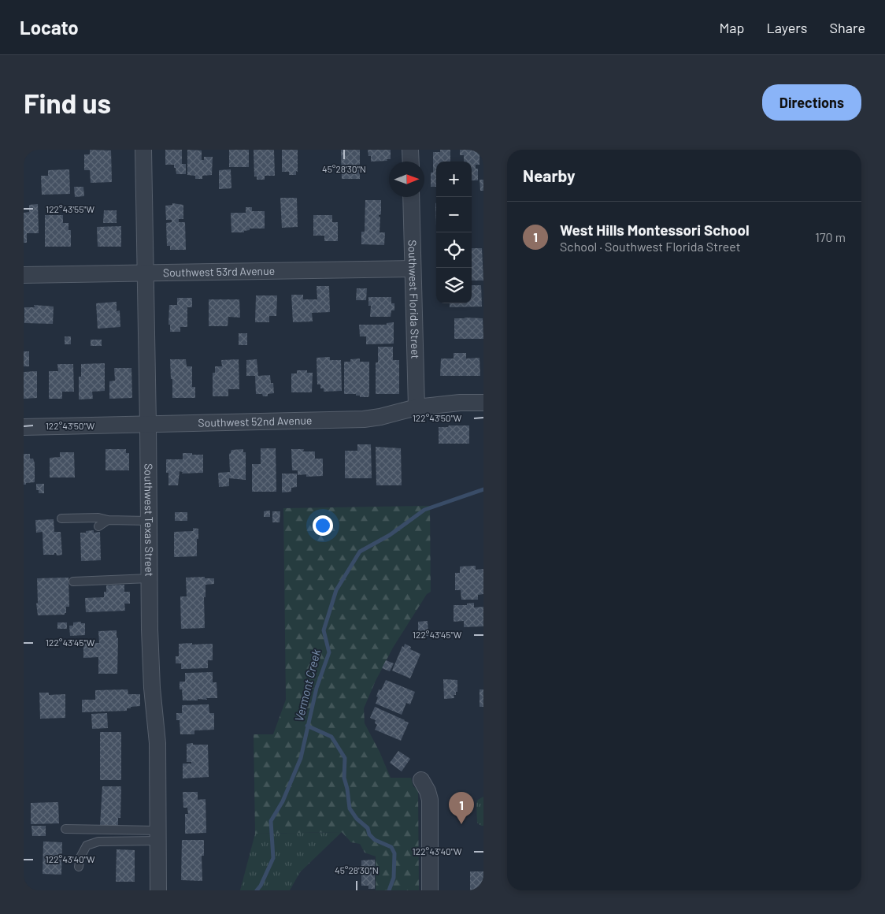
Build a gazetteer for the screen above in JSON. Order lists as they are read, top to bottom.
{
  "streets": {
    "street": [
      "Southwest 53rd Avenue",
      "Southwest Florida Street",
      "Southwest 52nd Avenue",
      "Southwest Texas Street"
    ]
  },
  "crossings": [
    ["Southwest 53rd Avenue", "Southwest Florida Street"],
    ["Southwest 53rd Avenue", "Southwest Texas Street"],
    ["Southwest Florida Street", "Southwest 52nd Avenue"],
    ["Southwest 52nd Avenue", "Southwest Texas Street"]
  ],
  "water": ["Vermont Creek"],
  "north": "right",
  "page": {
    "header": "Locato",
    "nav": ["Map", "Layers", "Share"],
    "buttons": "Directions",
    "title": "Find us",
    "heading": "Nearby",
    "map_buttons": ["+", "−"],
    "list": [
      {
        "mark": "1",
        "name": "West Hills Montessori School",
        "note": "School · Southwest Florida Street",
        "value": "170 m"
      }
    ],
    "pins": "1"
  },
  "coordinates": [
    "45°28'30\"N",
    "122°43'55\"W",
    "122°43'50\"W",
    "122°43'45\"W",
    "122°43'40\"W"
  ]
}
